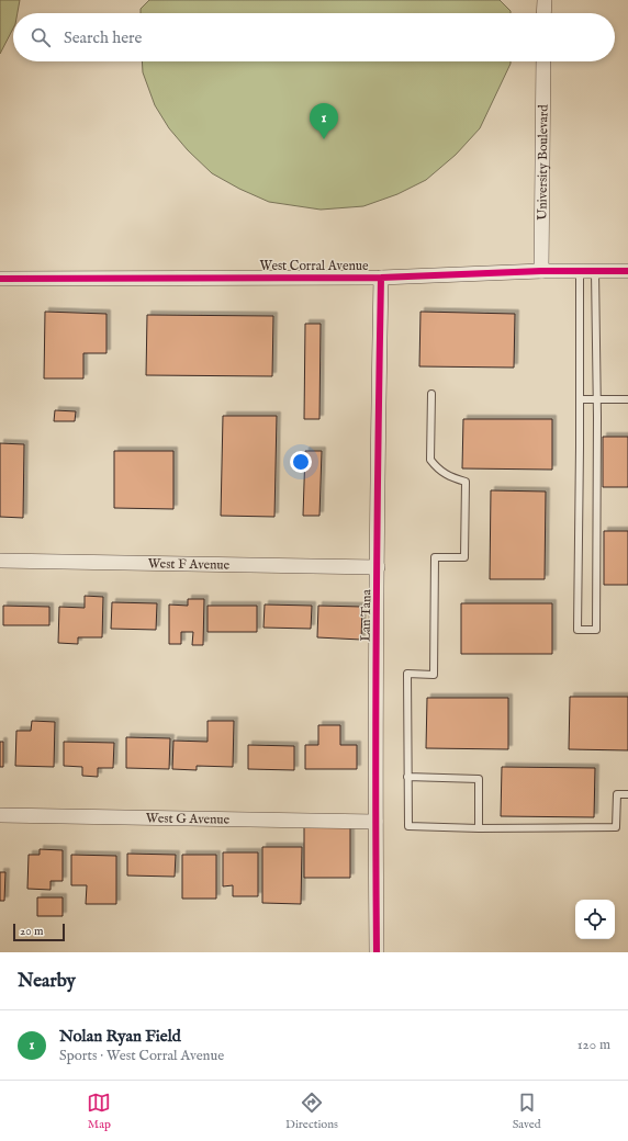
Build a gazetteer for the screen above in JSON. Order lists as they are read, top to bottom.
{
  "streets": {
    "street": [
      "University Boulevard",
      "West Corral Avenue",
      "West F Avenue",
      "Lan Tana",
      "West G Avenue"
    ]
  },
  "crossings": [
    ["University Boulevard", "West Corral Avenue"],
    ["West Corral Avenue", "Lan Tana"],
    ["West F Avenue", "Lan Tana"],
    ["Lan Tana", "West G Avenue"]
  ],
  "scale_bar": "20 m",
  "page": {
    "search": "Search here",
    "pins": "1",
    "scale": "20 m",
    "heading": "Nearby",
    "list": [
      {
        "mark": "1",
        "name": "Nolan Ryan Field",
        "note": "Sports · West Corral Avenue",
        "value": "120 m"
      }
    ],
    "nav": ["Map", "Directions", "Saved"]
  }
}
